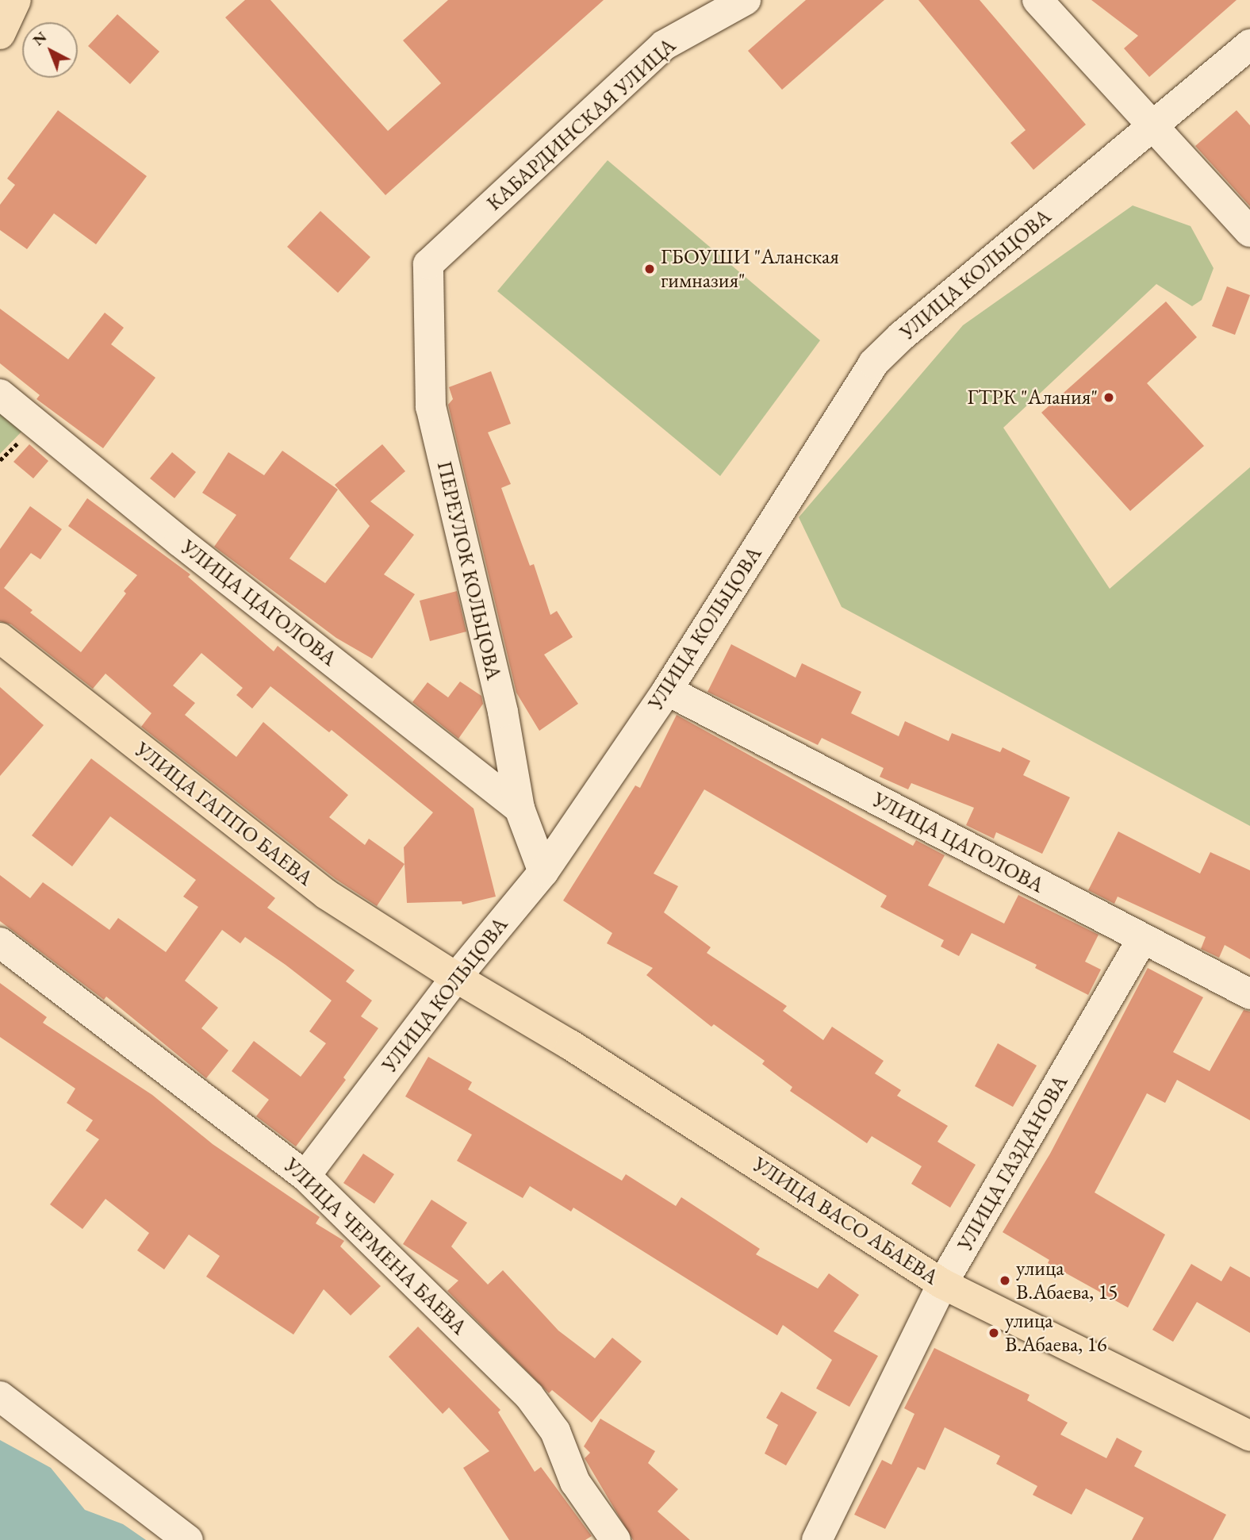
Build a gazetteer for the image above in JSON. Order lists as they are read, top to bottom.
{
  "streets": {
    "main road": ["УЛИЦА ГАППО БАЕВА", "УЛИЦА ВАСО АБАЕВА"],
    "street": [
      "КАБАРДИНСКАЯ УЛИЦА",
      "УЛИЦА КОЛЬЦОВА",
      "ПЕРЕУЛОК КОЛЬЦОВА",
      "УЛИЦА ЦАГОЛОВА",
      "УЛИЦА ГАЗДАНОВА",
      "УЛИЦА ЧЕРМЕНА БАЕВА"
    ]
  },
  "crossings": [
    ["КАБАРДИНСКАЯ УЛИЦА", "ПЕРЕУЛОК КОЛЬЦОВА"],
    ["УЛИЦА КОЛЬЦОВА", "ПЕРЕУЛОК КОЛЬЦОВА"],
    ["УЛИЦА КОЛЬЦОВА", "УЛИЦА ЦАГОЛОВА"],
    ["УЛИЦА КОЛЬЦОВА", "УЛИЦА ГАППО БАЕВА"],
    ["УЛИЦА КОЛЬЦОВА", "УЛИЦА ВАСО АБАЕВА"],
    ["УЛИЦА КОЛЬЦОВА", "УЛИЦА ЧЕРМЕНА БАЕВА"],
    ["ПЕРЕУЛОК КОЛЬЦОВА", "УЛИЦА ЦАГОЛОВА"],
    ["УЛИЦА ЦАГОЛОВА", "УЛИЦА ГАЗДАНОВА"],
    ["УЛИЦА ГАППО БАЕВА", "УЛИЦА ВАСО АБАЕВА"],
    ["УЛИЦА ГАЗДАНОВА", "УЛИЦА ВАСО АБАЕВА"]
  ],
  "places": [
    "ГБОУШИ \"Аланская гимназия\"",
    "ГТРК \"Алания\"",
    "улица В.Абаева, 15",
    "улица В.Абаева, 16"
  ],
  "north": "top left"
}
